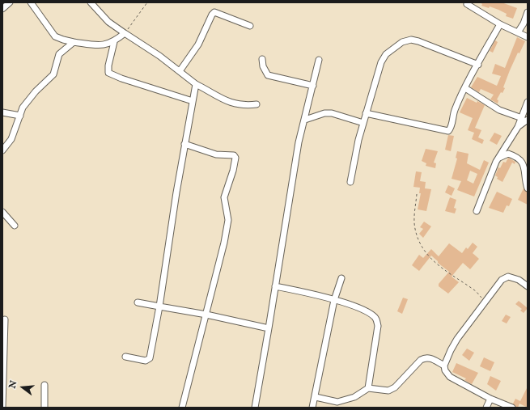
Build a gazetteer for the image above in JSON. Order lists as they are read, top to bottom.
{
  "north": "left"
}
